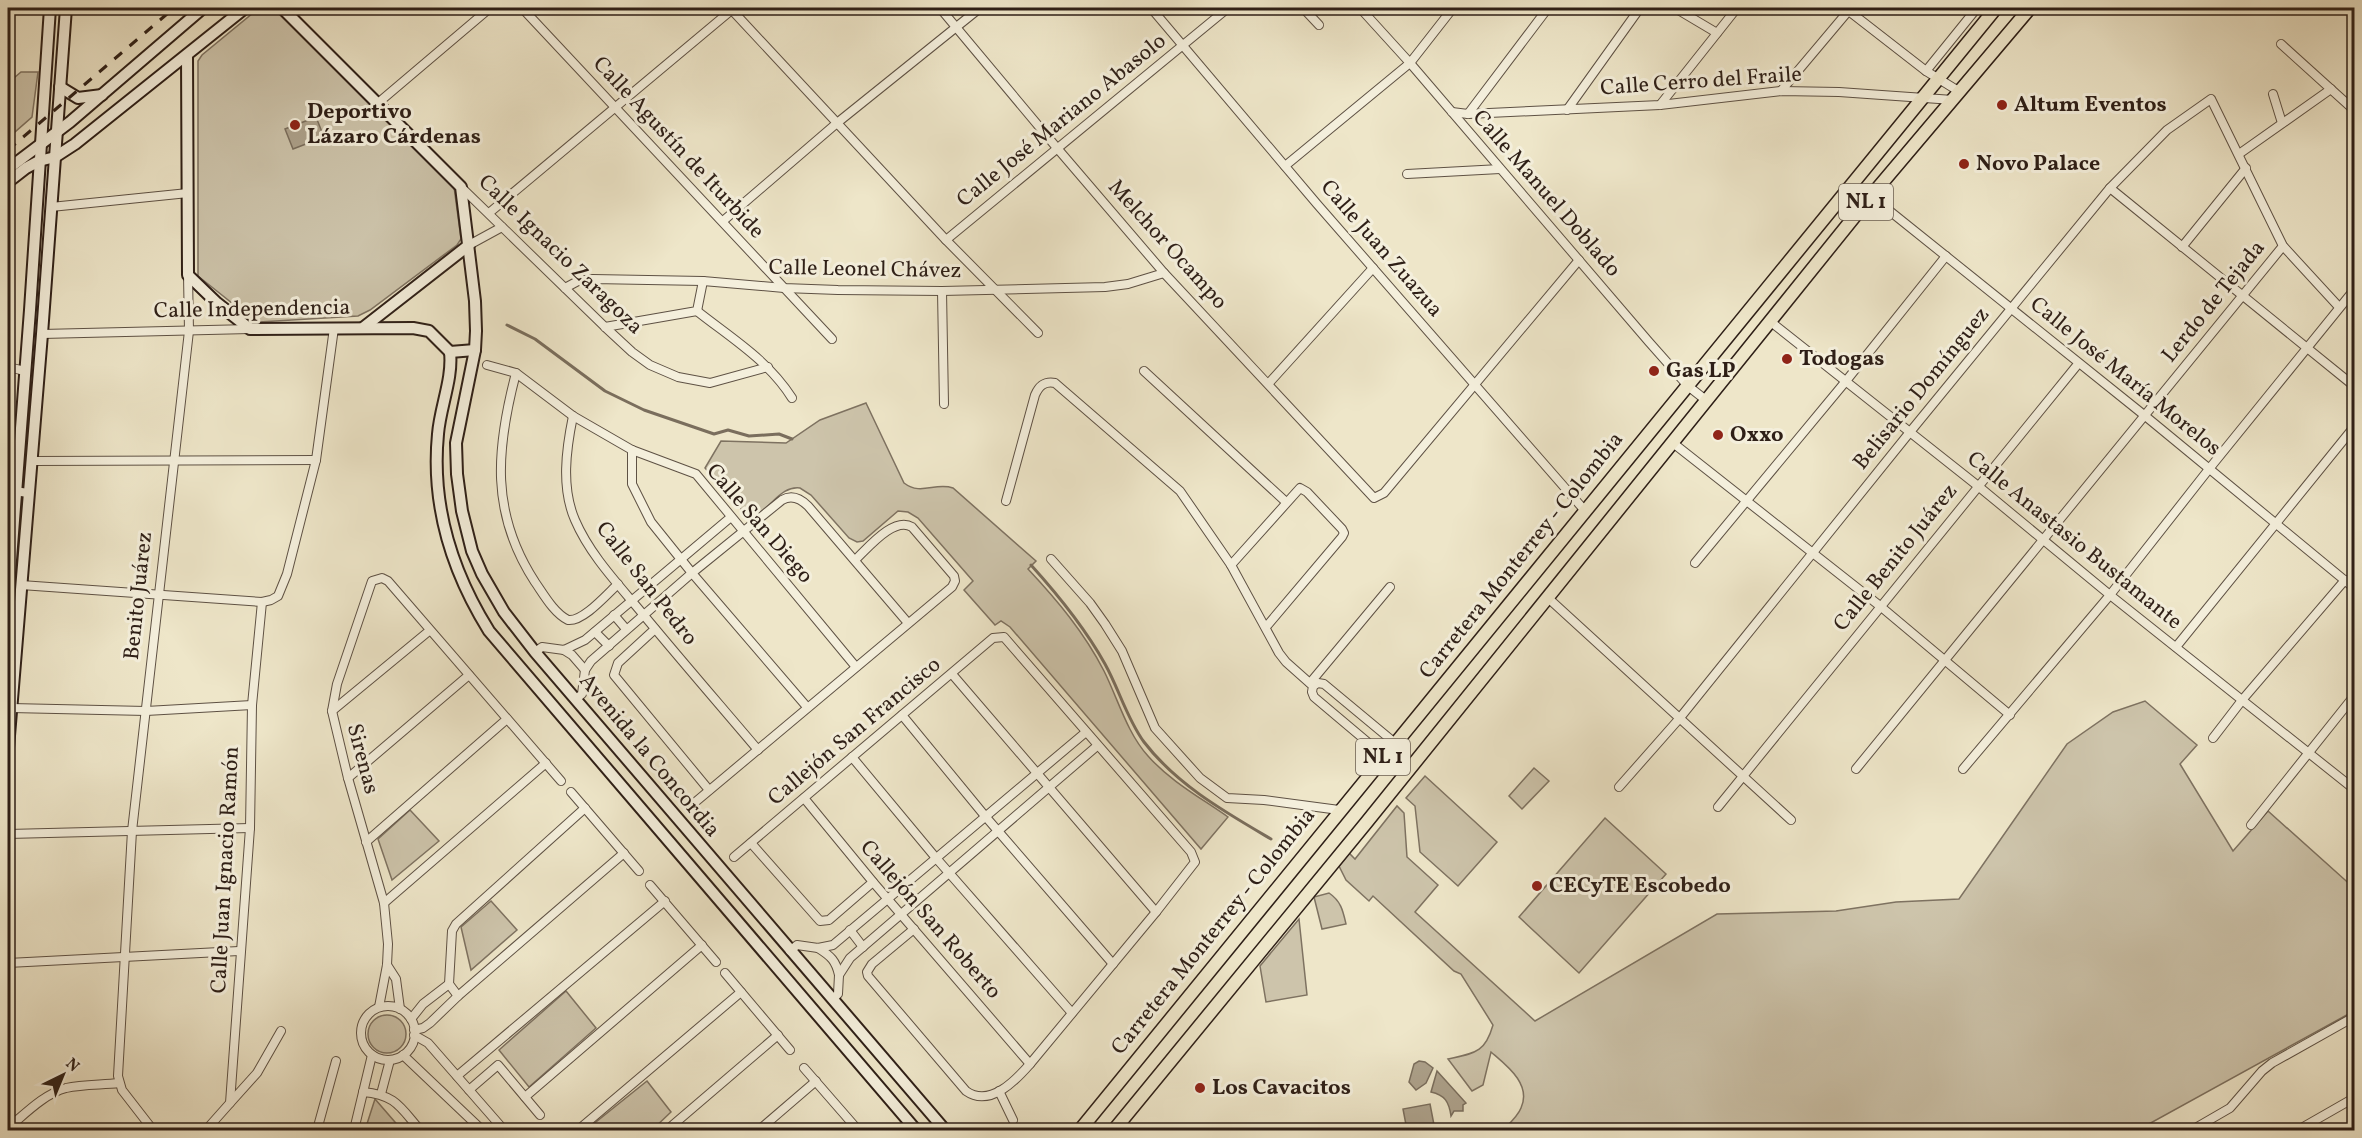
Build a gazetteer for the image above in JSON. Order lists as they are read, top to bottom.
{
  "streets": {
    "main road": [
      "NL 1",
      "Calle Ignacio Zaragoza",
      "Calle Independencia",
      "Carretera Monterrey - Colombia",
      "Benito Juárez",
      "Avenida la Concordia"
    ],
    "street": [
      "Calle Cerro del Fraile",
      "Calle José Mariano Abasolo",
      "Calle Agustín de Iturbide",
      "Calle Manuel Doblado",
      "Melchor Ocampo",
      "Calle Juan Zuazua",
      "Calle Leonel Chávez",
      "Lerdo de Tejada",
      "Calle José María Morelos",
      "Belisario Domínguez",
      "Calle San Diego",
      "Calle Anastasio Bustamante",
      "Calle Benito Juárez",
      "Calle San Pedro",
      "Callejón San Francisco",
      "Sirenas",
      "Calle Juan Ignacio Ramón",
      "Callejón San Roberto"
    ]
  },
  "crossings": [
    ["Calle Cerro del Fraile", "Calle Manuel Doblado"],
    ["Calle Cerro del Fraile", "Carretera Monterrey - Colombia"],
    ["Calle José Mariano Abasolo", "Melchor Ocampo"],
    ["Calle José Mariano Abasolo", "Calle Juan Zuazua"],
    ["Calle Agustín de Iturbide", "Calle Leonel Chávez"],
    ["Calle Manuel Doblado", "Carretera Monterrey - Colombia"],
    ["Melchor Ocampo", "Calle Juan Zuazua"],
    ["Melchor Ocampo", "Calle Leonel Chávez"],
    ["Calle Juan Zuazua", "Carretera Monterrey - Colombia"],
    ["Calle Ignacio Zaragoza", "Calle Leonel Chávez"],
    ["Calle Ignacio Zaragoza", "Calle Independencia"],
    ["Calle Ignacio Zaragoza", "Avenida la Concordia"],
    ["Lerdo de Tejada", "Calle José María Morelos"],
    ["Lerdo de Tejada", "Calle Anastasio Bustamante"],
    ["Calle Independencia", "Benito Juárez"],
    ["Calle Independencia", "Avenida la Concordia"],
    ["Calle José María Morelos", "Belisario Domínguez"],
    ["Calle José María Morelos", "Carretera Monterrey - Colombia"],
    ["Calle José María Morelos", "Calle Benito Juárez"],
    ["Belisario Domínguez", "Calle Anastasio Bustamante"],
    ["Calle San Diego", "Calle San Pedro"],
    ["Calle Anastasio Bustamante", "Carretera Monterrey - Colombia"],
    ["Calle Anastasio Bustamante", "Calle Benito Juárez"],
    ["Callejón San Francisco", "Callejón San Roberto"]
  ],
  "places": [
    "Altum Eventos",
    "Deportivo Lázaro Cárdenas",
    "Novo Palace",
    "Todogas",
    "Gas LP",
    "Oxxo",
    "CECyTE Escobedo",
    "Los Cavacitos"
  ],
  "north": "top right"
}
